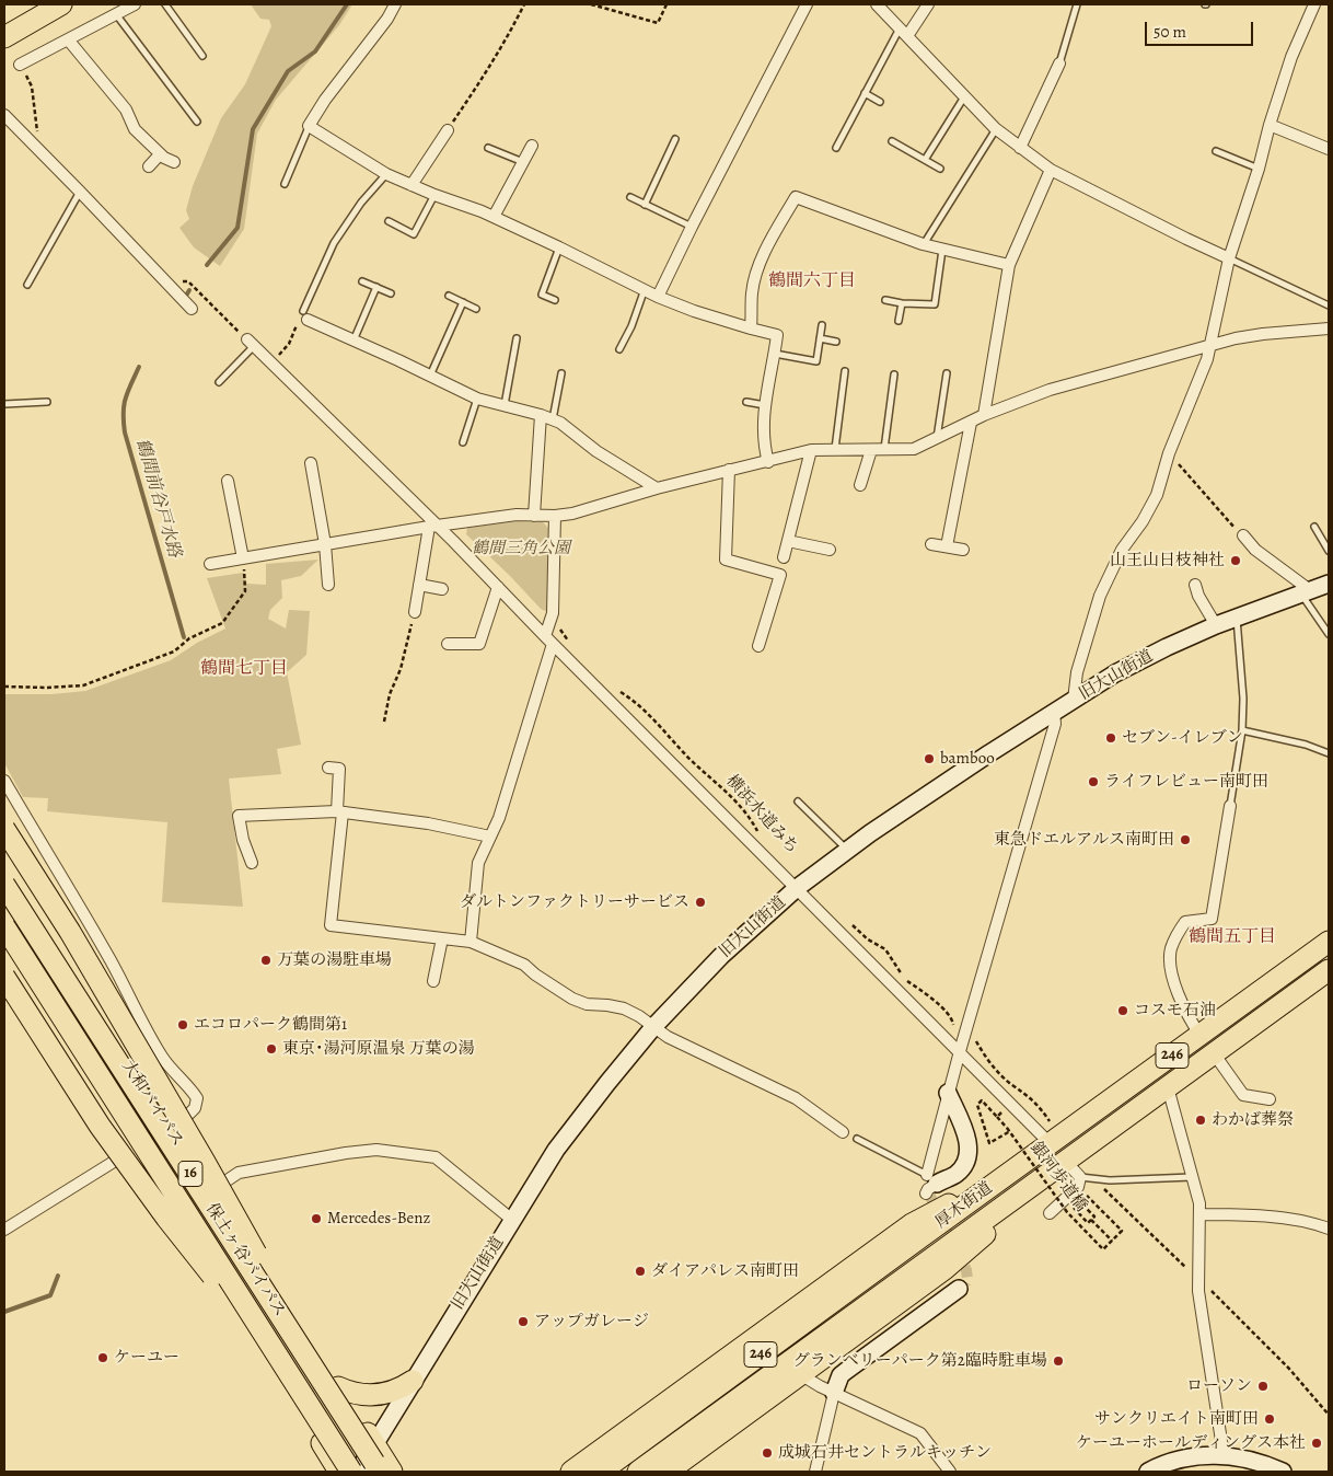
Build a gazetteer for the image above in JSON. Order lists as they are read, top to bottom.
{
  "streets": {
    "highway": [
      "246",
      "大和バイパス",
      "16",
      "厚木街道",
      "保土ヶ谷バイパス"
    ],
    "street": ["旧大山街道"],
    "path": ["横浜水道みち", "銀河歩道橋"]
  },
  "crossings": [
    ["旧大山街道", "保土ヶ谷バイパス"],
    ["大和バイパス", "保土ヶ谷バイパス"]
  ],
  "districts": ["鶴間六丁目", "鶴間七丁目", "鶴間五丁目"],
  "water": ["鶴間前谷戸水路"],
  "parks": ["鶴間三角公園"],
  "places": [
    "山王山日枝神社",
    "セブン-イレブン",
    "bamboo",
    "ライフレビュー南町田",
    "東急ドエルアルス南町田",
    "ダルトンファクトリーサービス",
    "万葉の湯駐車場",
    "コスモ石油",
    "エコロパーク鶴間第1",
    "東京･湯河原温泉 万葉の湯",
    "わかば葬祭",
    "Mercedes-Benz",
    "ダイアパレス南町田",
    "アップガレージ",
    "ケーユー",
    "グランベリーパーク第2臨時駐車場",
    "ローソン",
    "サンクリエイト南町田",
    "ケーユーホールディングス本社",
    "成城石井セントラルキッチン"
  ],
  "scale_bar": "50 m"
}
